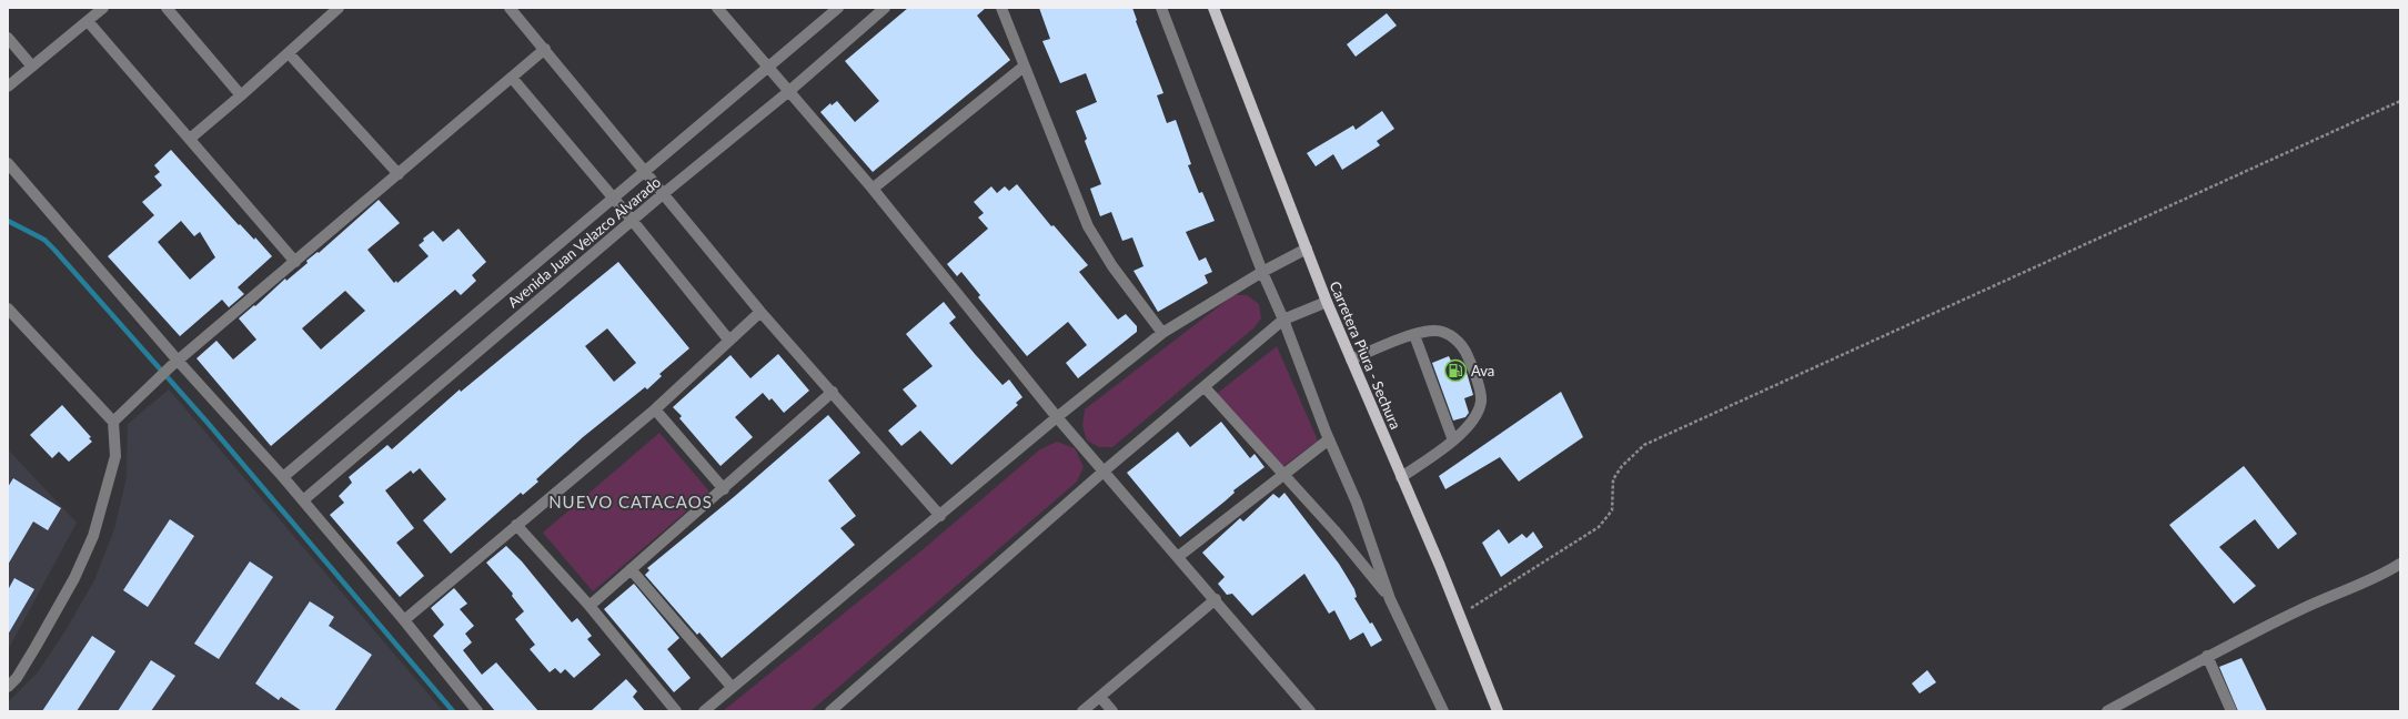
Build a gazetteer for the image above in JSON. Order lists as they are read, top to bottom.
{
  "streets": {
    "main road": ["Carretera Piura - Sechura"],
    "street": ["Avenida Juan Velazco Alvarado"]
  },
  "districts": ["NUEVO CATACAOS"],
  "places": {
    "fuel station": ["Ava"]
  }
}
